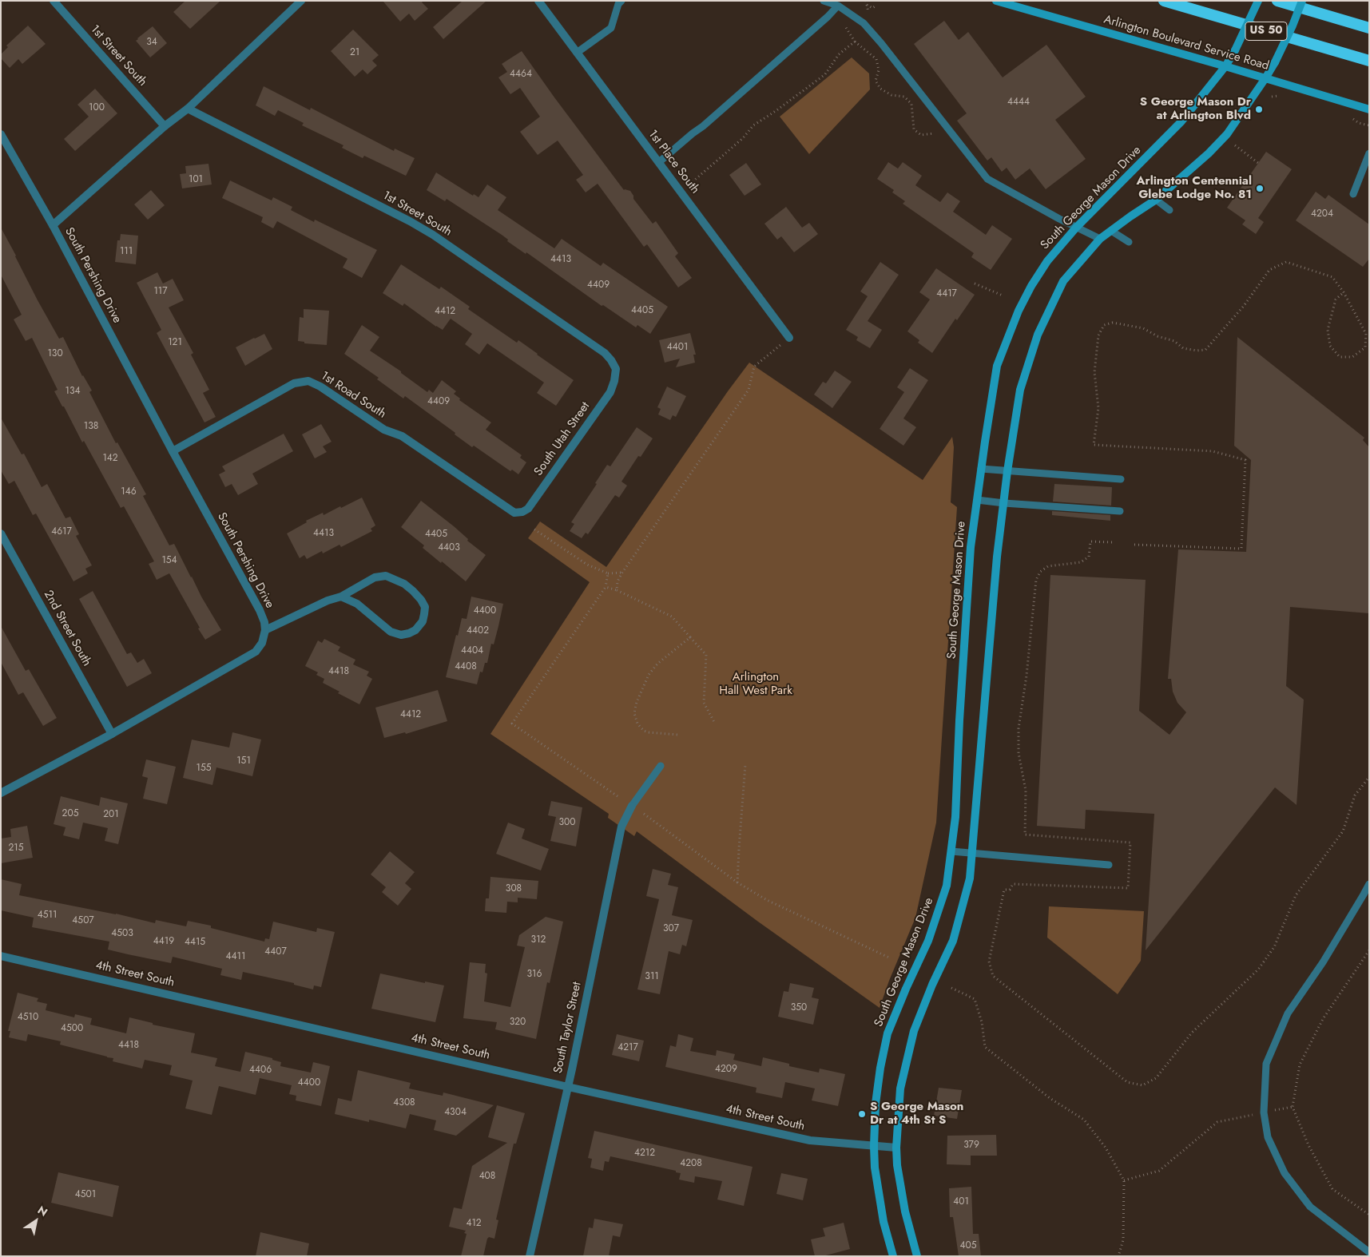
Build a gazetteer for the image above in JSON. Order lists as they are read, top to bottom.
{
  "streets": {
    "highway": ["US 50"],
    "main road": ["Arlington Boulevard Service Road", "South George Mason Drive"],
    "street": [
      "1st Street South",
      "1st Place South",
      "South Pershing Drive",
      "1st Road South",
      "South Utah Street",
      "2nd Street South",
      "4th Street South",
      "South Taylor Street"
    ]
  },
  "crossings": [
    ["Arlington Boulevard Service Road", "South George Mason Drive"],
    ["1st Street South", "South Pershing Drive"],
    ["1st Street South", "South Utah Street"],
    ["South George Mason Drive", "4th Street South"],
    ["South Pershing Drive", "1st Road South"],
    ["1st Road South", "South Utah Street"],
    ["4th Street South", "South Taylor Street"]
  ],
  "parks": ["Arlington Hall West Park"],
  "places": ["S George Mason Dr at Arlington Blvd", "Arlington Centennial Glebe Lodge No. 81", "S George Mason Dr at 4th St S"],
  "house_numbers": [
    "34",
    "21",
    "4464",
    "4444",
    "100",
    "101",
    "4204",
    "111",
    "4413",
    "4409",
    "117",
    "4417",
    "4405",
    "4412",
    "121",
    "4401",
    "130",
    "134",
    "4409",
    "138",
    "142",
    "146",
    "4617",
    "4413",
    "4405",
    "4403",
    "154",
    "4400",
    "4402",
    "4404",
    "4408",
    "4418",
    "4412",
    "151",
    "155",
    "205",
    "201",
    "300",
    "215",
    "308",
    "4511",
    "4507",
    "307",
    "4503",
    "312",
    "4419",
    "4415",
    "4407",
    "4411",
    "316",
    "311",
    "350",
    "4510",
    "320",
    "4500",
    "4418",
    "4217",
    "4209",
    "4406",
    "4400",
    "4308",
    "4304",
    "379",
    "4212",
    "4208",
    "408",
    "4501",
    "401",
    "412",
    "405"
  ],
  "north": "top right"
}
